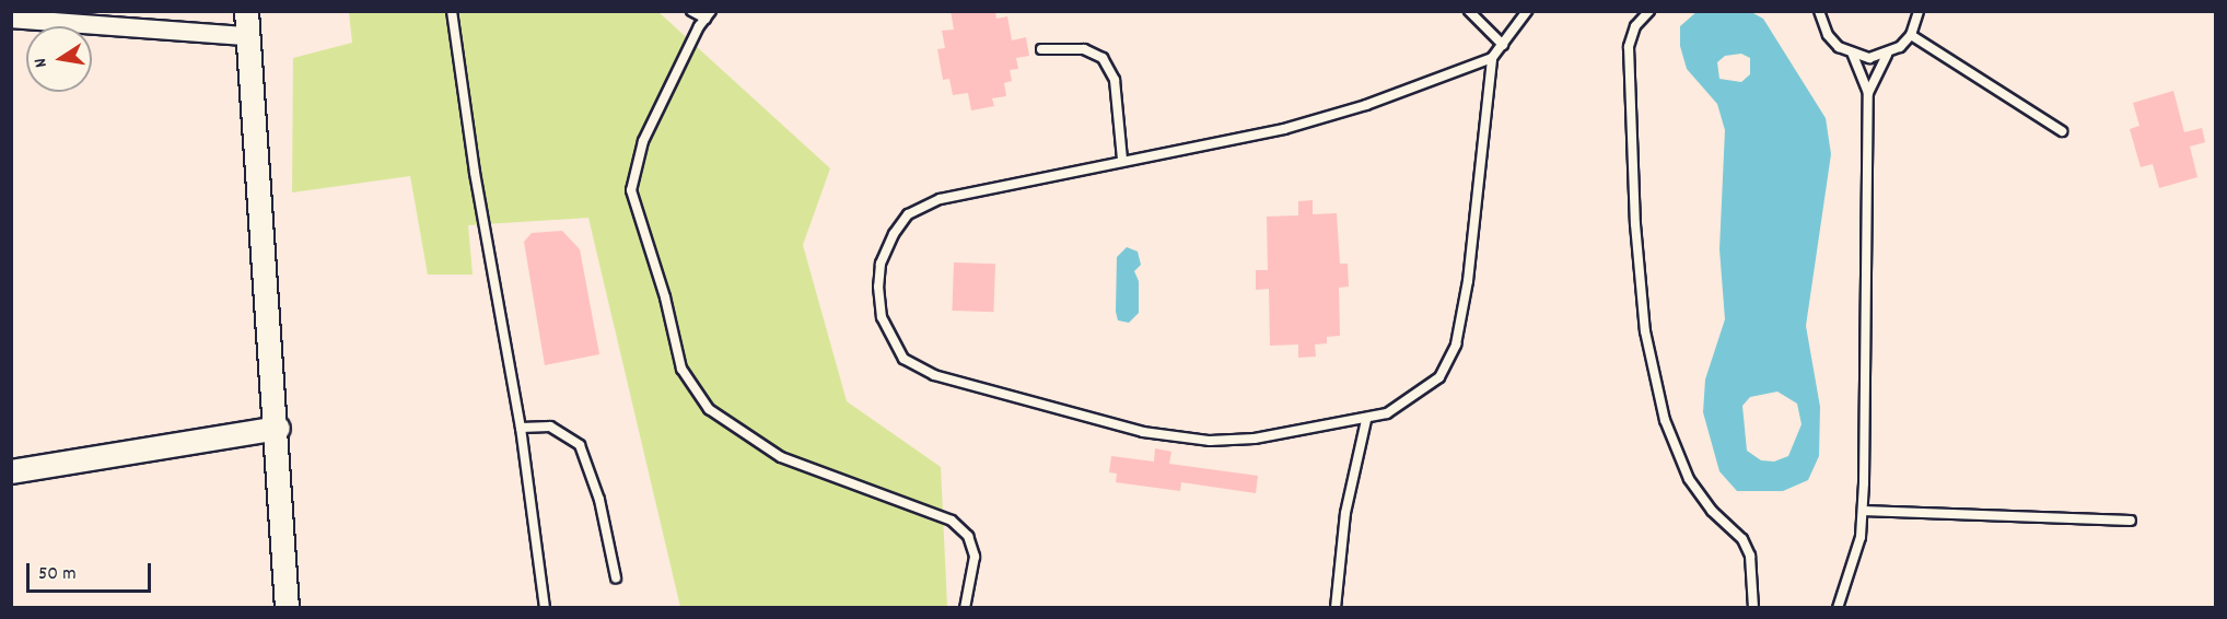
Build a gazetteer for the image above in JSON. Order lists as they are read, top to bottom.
{
  "scale_bar": "50 m",
  "north": "left"
}
